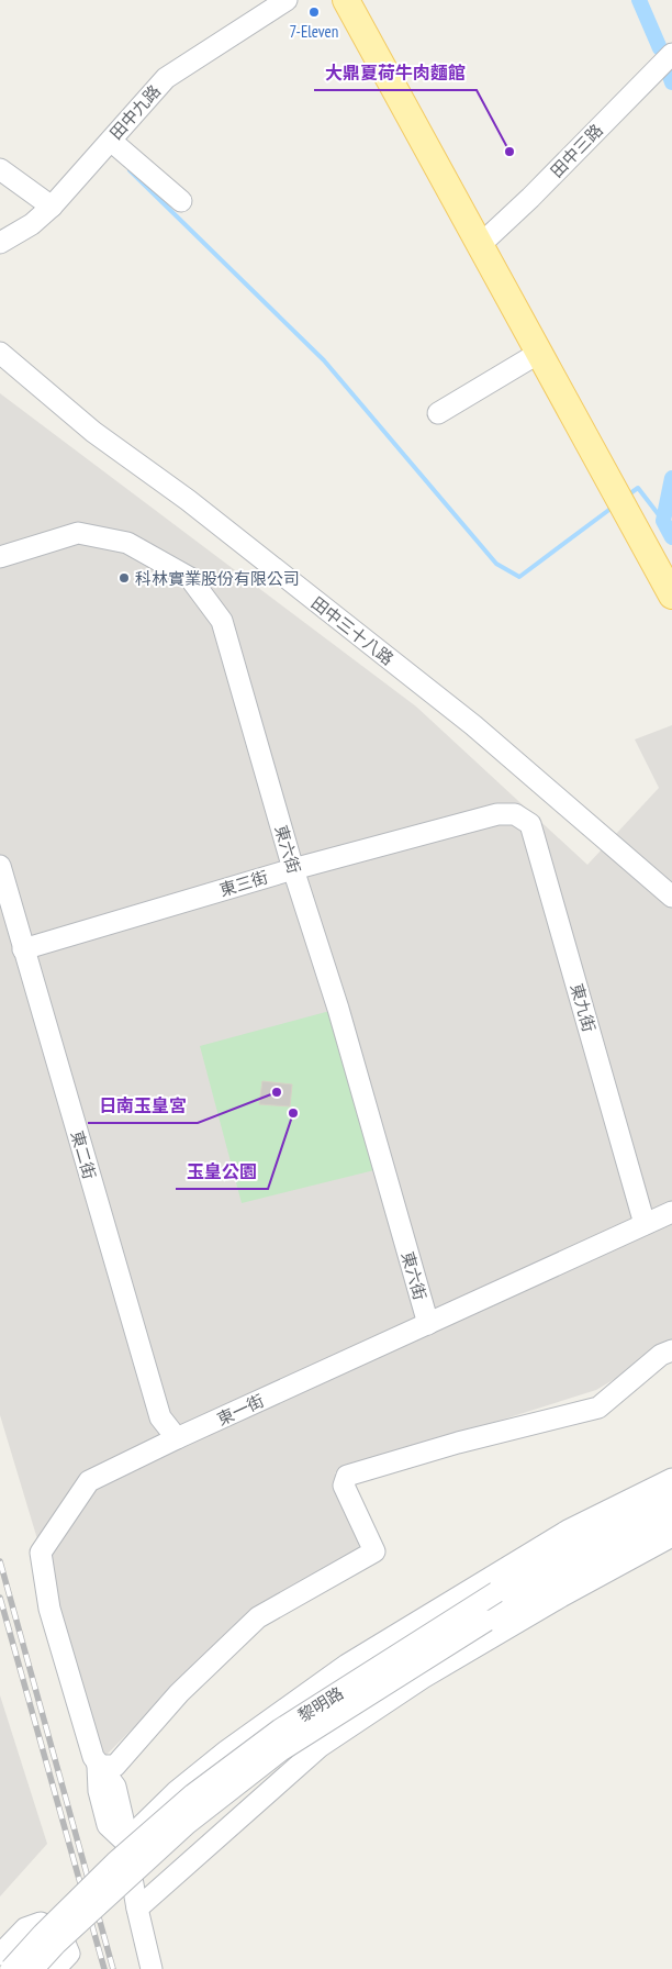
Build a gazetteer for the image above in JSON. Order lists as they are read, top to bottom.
{
  "streets": {
    "street": [
      "田中九路",
      "田中三路",
      "田中三十八路",
      "東六街",
      "東三街",
      "東九街",
      "東二街",
      "東一街",
      "黎明路"
    ]
  },
  "crossings": [
    ["東六街", "東三街"],
    ["東六街", "東一街"],
    ["東三街", "東九街"],
    ["東三街", "東二街"],
    ["東九街", "東一街"],
    ["東二街", "東一街"]
  ],
  "places": [
    "7-Eleven",
    "大鼎夏荷牛肉麵館",
    "科林實業股份有限公司",
    "日南玉皇宮",
    "玉皇公園"
  ]
}
